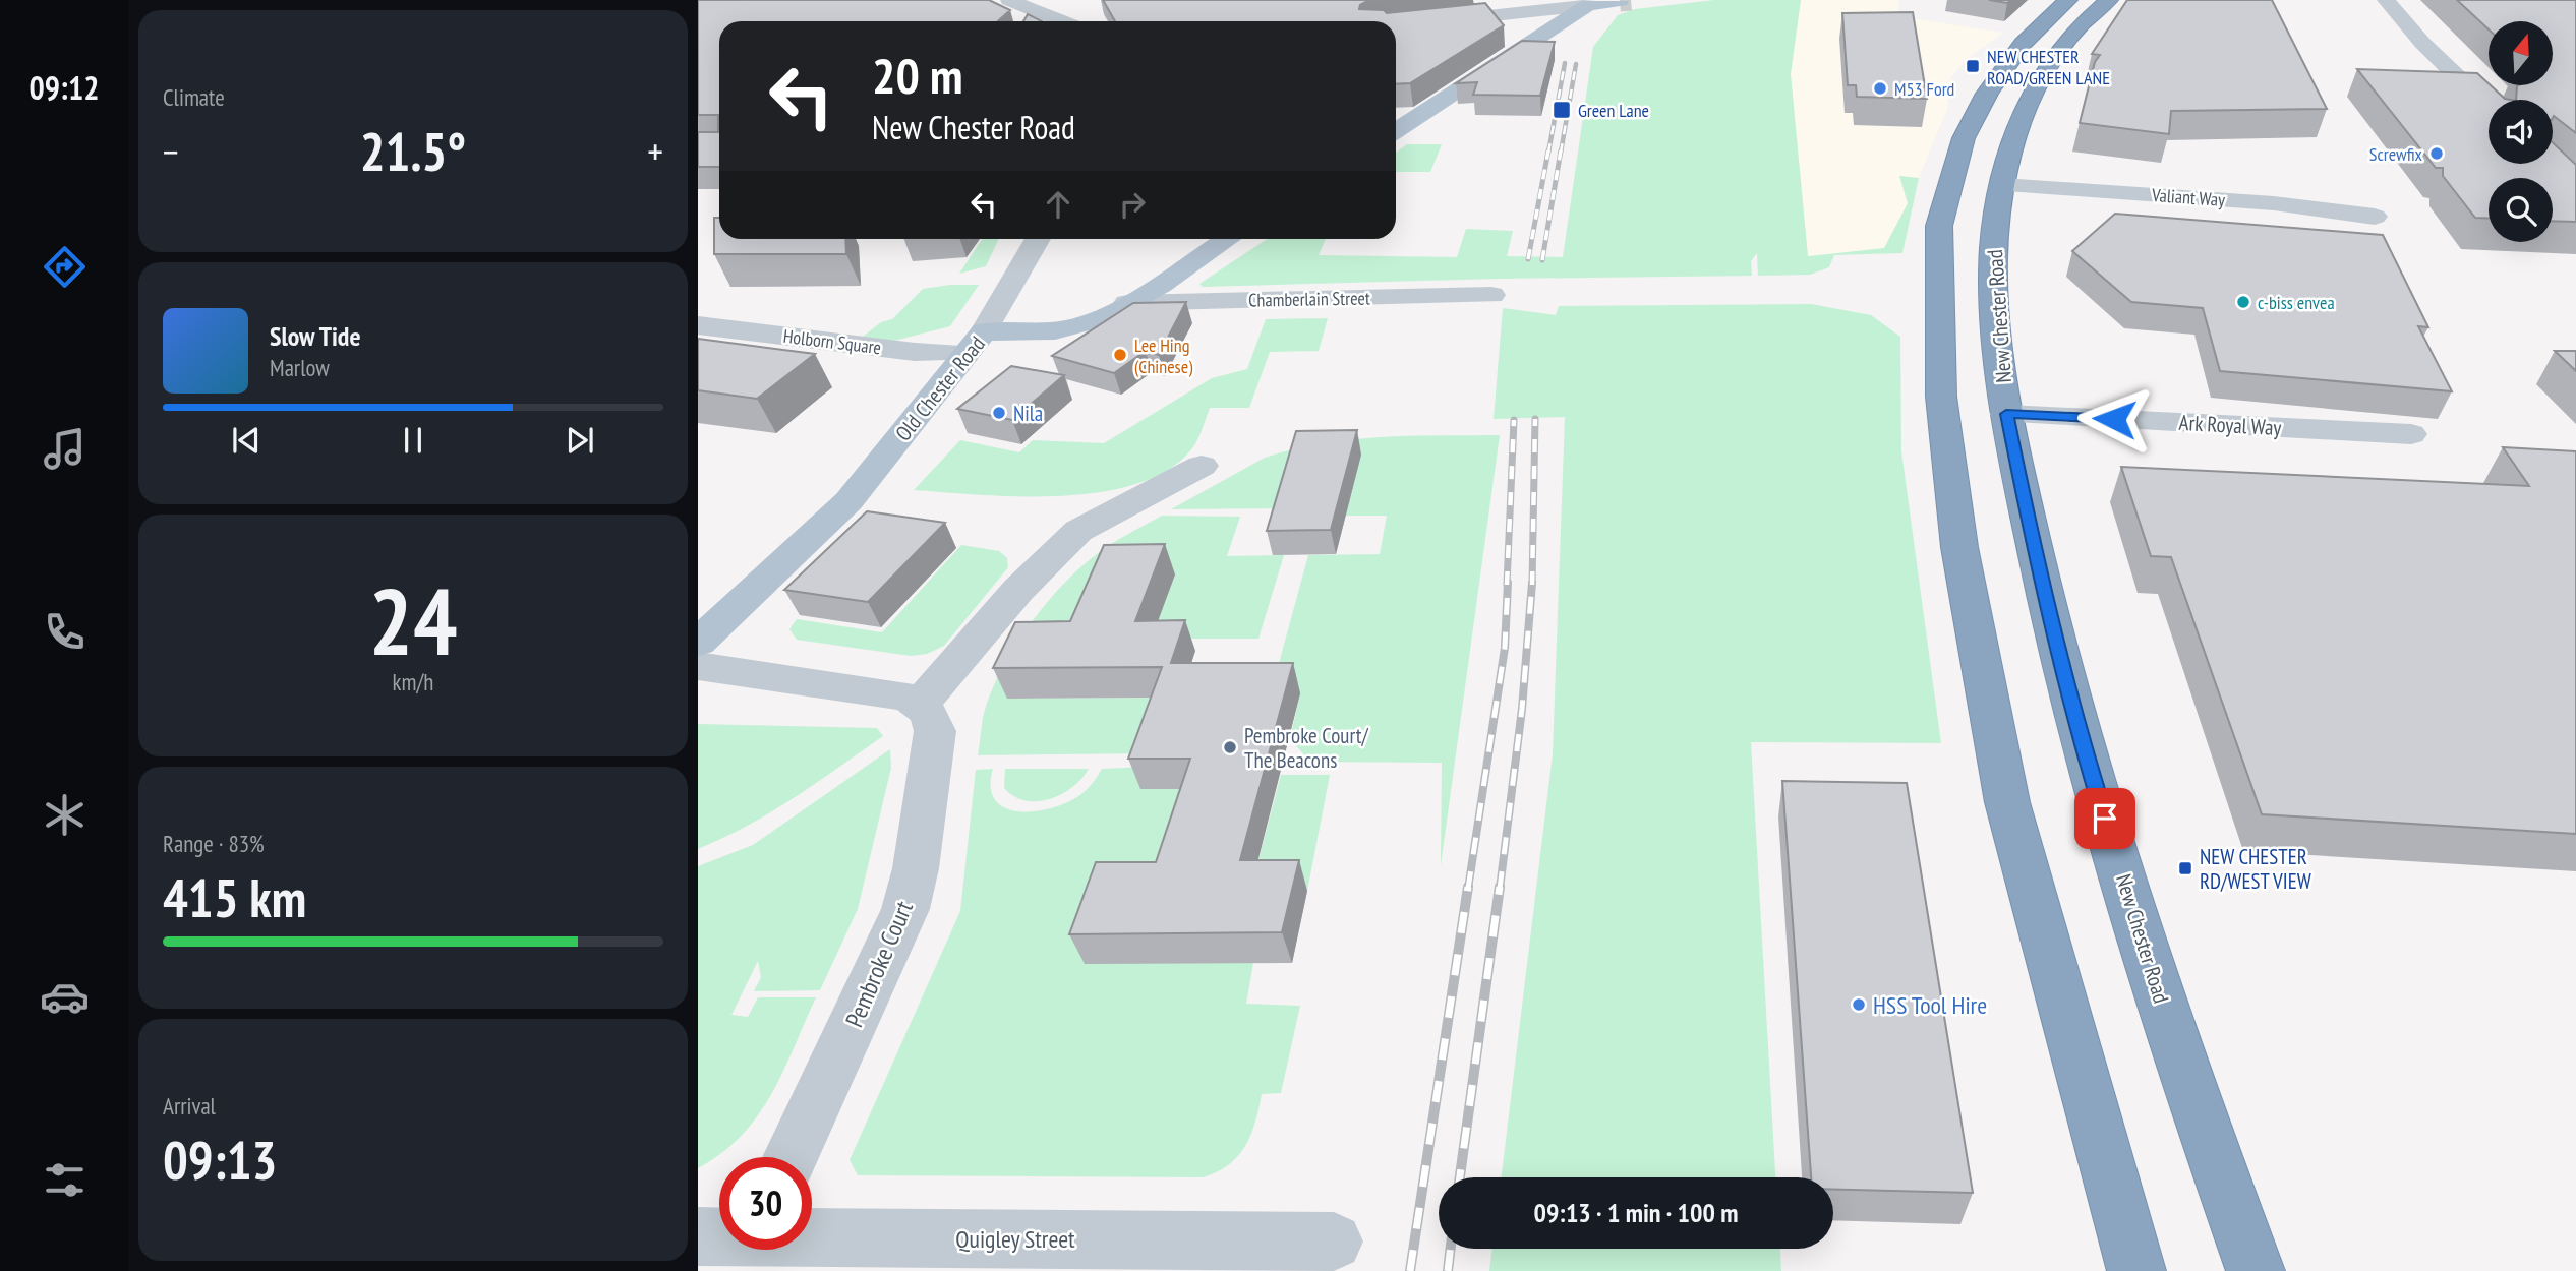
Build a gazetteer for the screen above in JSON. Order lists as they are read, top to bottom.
{
  "streets": {
    "highway": ["New Chester Road"],
    "main road": ["Old Chester Road"],
    "street": [
      "Valiant Way",
      "Chamberlain Street",
      "Holborn Square",
      "Ark Royal Way",
      "Pembroke Court",
      "Quigley Street"
    ]
  },
  "crossings": [
    ["Valiant Way", "New Chester Road"],
    ["Chamberlain Street", "Old Chester Road"],
    ["New Chester Road", "Ark Royal Way"],
    ["Holborn Square", "Old Chester Road"]
  ],
  "places": {
    "transit": ["NEW CHESTER ROAD/GREEN LANE", "Green Lane", "NEW CHESTER RD/WEST VIEW"],
    "other": [
      "M53 Ford",
      "Screwfix",
      "c-biss envea",
      "Lee Hing (Chinese)",
      "Nila",
      "Pembroke Court/ The Beacons",
      "HSS Tool Hire"
    ]
  },
  "north": "top",
  "page": {
    "tabs": "09:12",
    "tile": [
      "Climate",
      ["24", "km/h"],
      ["Range · 83%", "415 km"],
      ["Arrival", "09:13"]
    ],
    "turn": ["20 m", "New Chester Road"],
    "heat": ["−", "21.5°", "+"],
    "song": ["Slow Tide", "Marlow"],
    "limit": "30",
    "trip": "09:13 · 1 min · 100 m"
  }
}
